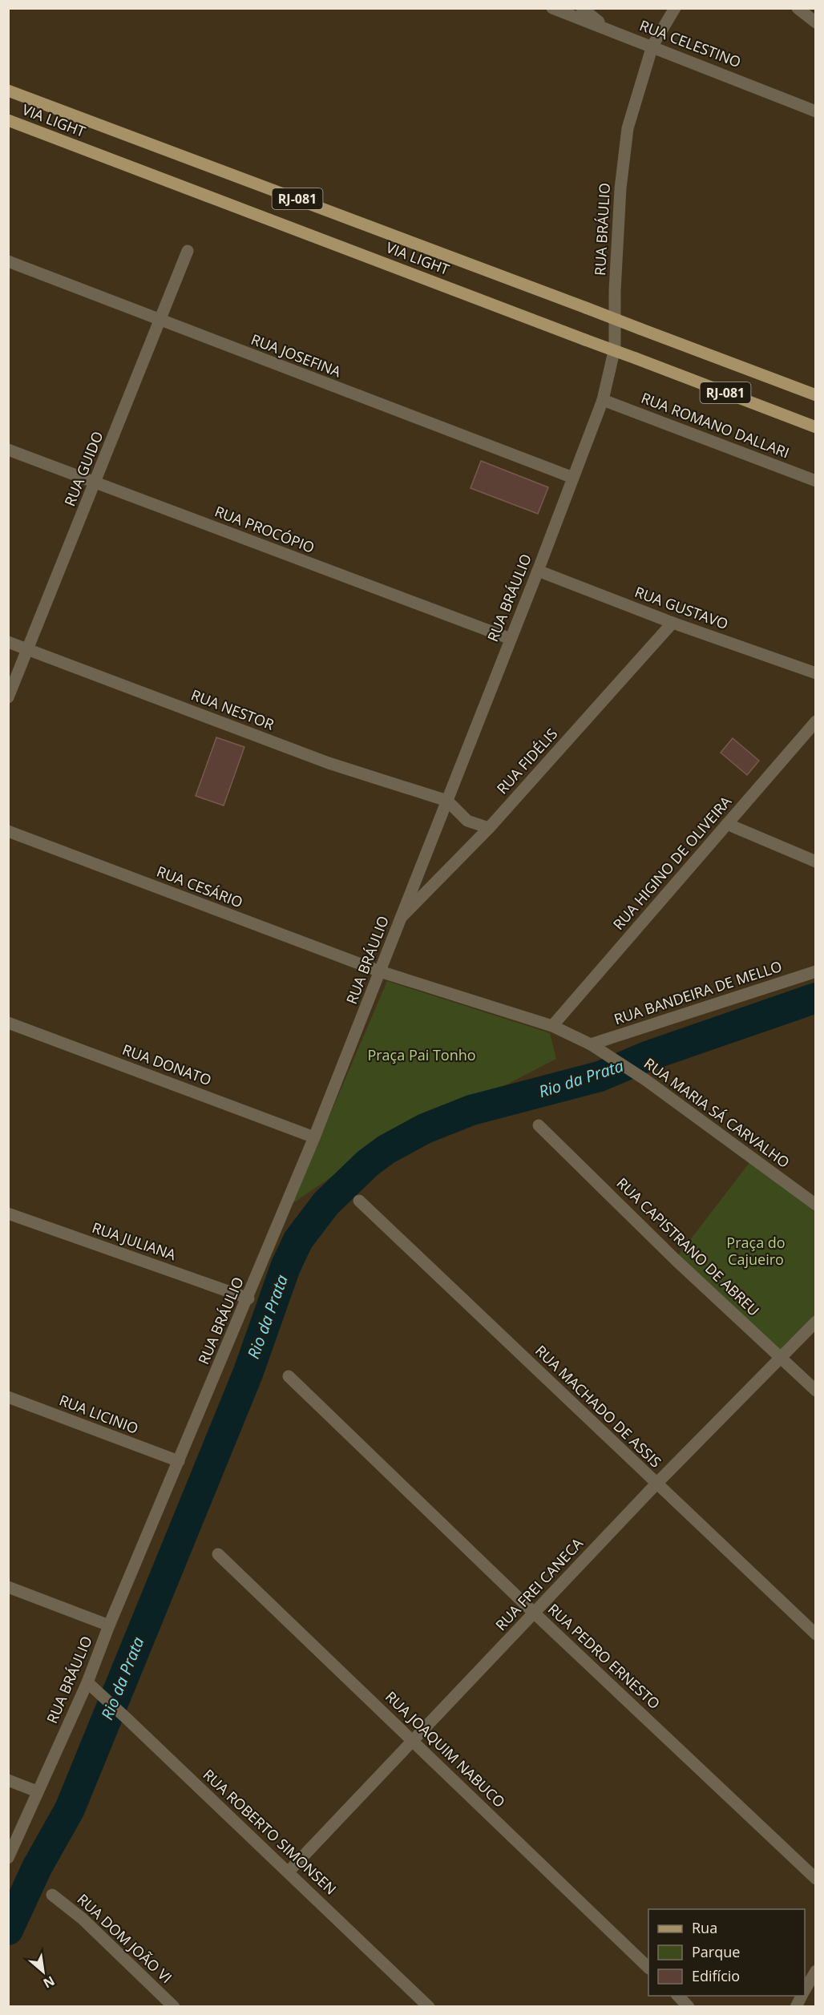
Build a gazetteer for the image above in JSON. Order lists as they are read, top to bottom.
{
  "streets": {
    "main road": ["VIA LIGHT", "RJ-081"],
    "street": [
      "RUA CELESTINO",
      "RUA BRÁULIO",
      "RUA JOSEFINA",
      "RUA ROMANO DALLARI",
      "RUA GUIDO",
      "RUA PROCÓPIO",
      "RUA GUSTAVO",
      "RUA NESTOR",
      "RUA FIDÉLIS",
      "RUA HIGINO DE OLIVEIRA",
      "RUA CESÁRIO",
      "RUA BANDEIRA DE MELLO",
      "RUA DONATO",
      "RUA MARIA SÁ CARVALHO",
      "RUA JULIANA",
      "RUA CAPISTRANO DE ABREU",
      "RUA MACHADO DE ASSIS",
      "RUA LICINIO",
      "RUA FREI CANECA",
      "RUA PEDRO ERNESTO",
      "RUA JOAQUIM NABUCO",
      "RUA ROBERTO SIMONSEN",
      "RUA DOM JOÃO VI"
    ]
  },
  "crossings": [
    ["RUA CELESTINO", "RUA BRÁULIO"],
    ["RUA BRÁULIO", "RUA JOSEFINA"],
    ["RUA BRÁULIO", "RUA ROMANO DALLARI"],
    ["RUA BRÁULIO", "RUA PROCÓPIO"],
    ["RUA BRÁULIO", "RUA GUSTAVO"],
    ["RUA BRÁULIO", "RUA NESTOR"],
    ["RUA BRÁULIO", "RUA FIDÉLIS"],
    ["RUA BRÁULIO", "RUA CESÁRIO"],
    ["RUA BRÁULIO", "RUA DONATO"],
    ["RUA BRÁULIO", "RUA MARIA SÁ CARVALHO"],
    ["RUA BRÁULIO", "RUA JULIANA"],
    ["RUA BRÁULIO", "RUA LICINIO"],
    ["RUA BRÁULIO", "RUA ROBERTO SIMONSEN"],
    ["RUA JOSEFINA", "RUA GUIDO"],
    ["RUA GUIDO", "RUA PROCÓPIO"],
    ["RUA GUIDO", "RUA NESTOR"],
    ["RUA GUSTAVO", "RUA FIDÉLIS"],
    ["RUA HIGINO DE OLIVEIRA", "RUA MARIA SÁ CARVALHO"],
    ["RUA CESÁRIO", "RUA MARIA SÁ CARVALHO"],
    ["RUA BANDEIRA DE MELLO", "RUA MARIA SÁ CARVALHO"],
    ["RUA CAPISTRANO DE ABREU", "RUA FREI CANECA"],
    ["RUA MACHADO DE ASSIS", "RUA FREI CANECA"],
    ["RUA FREI CANECA", "RUA PEDRO ERNESTO"],
    ["RUA FREI CANECA", "RUA JOAQUIM NABUCO"],
    ["RUA FREI CANECA", "RUA ROBERTO SIMONSEN"]
  ],
  "water": ["Rio da Prata"],
  "parks": ["Praça Pai Tonho", "Praça do Cajueiro"],
  "legend": ["Rua", "Parque", "Edifício"],
  "north": "bottom right"
}
